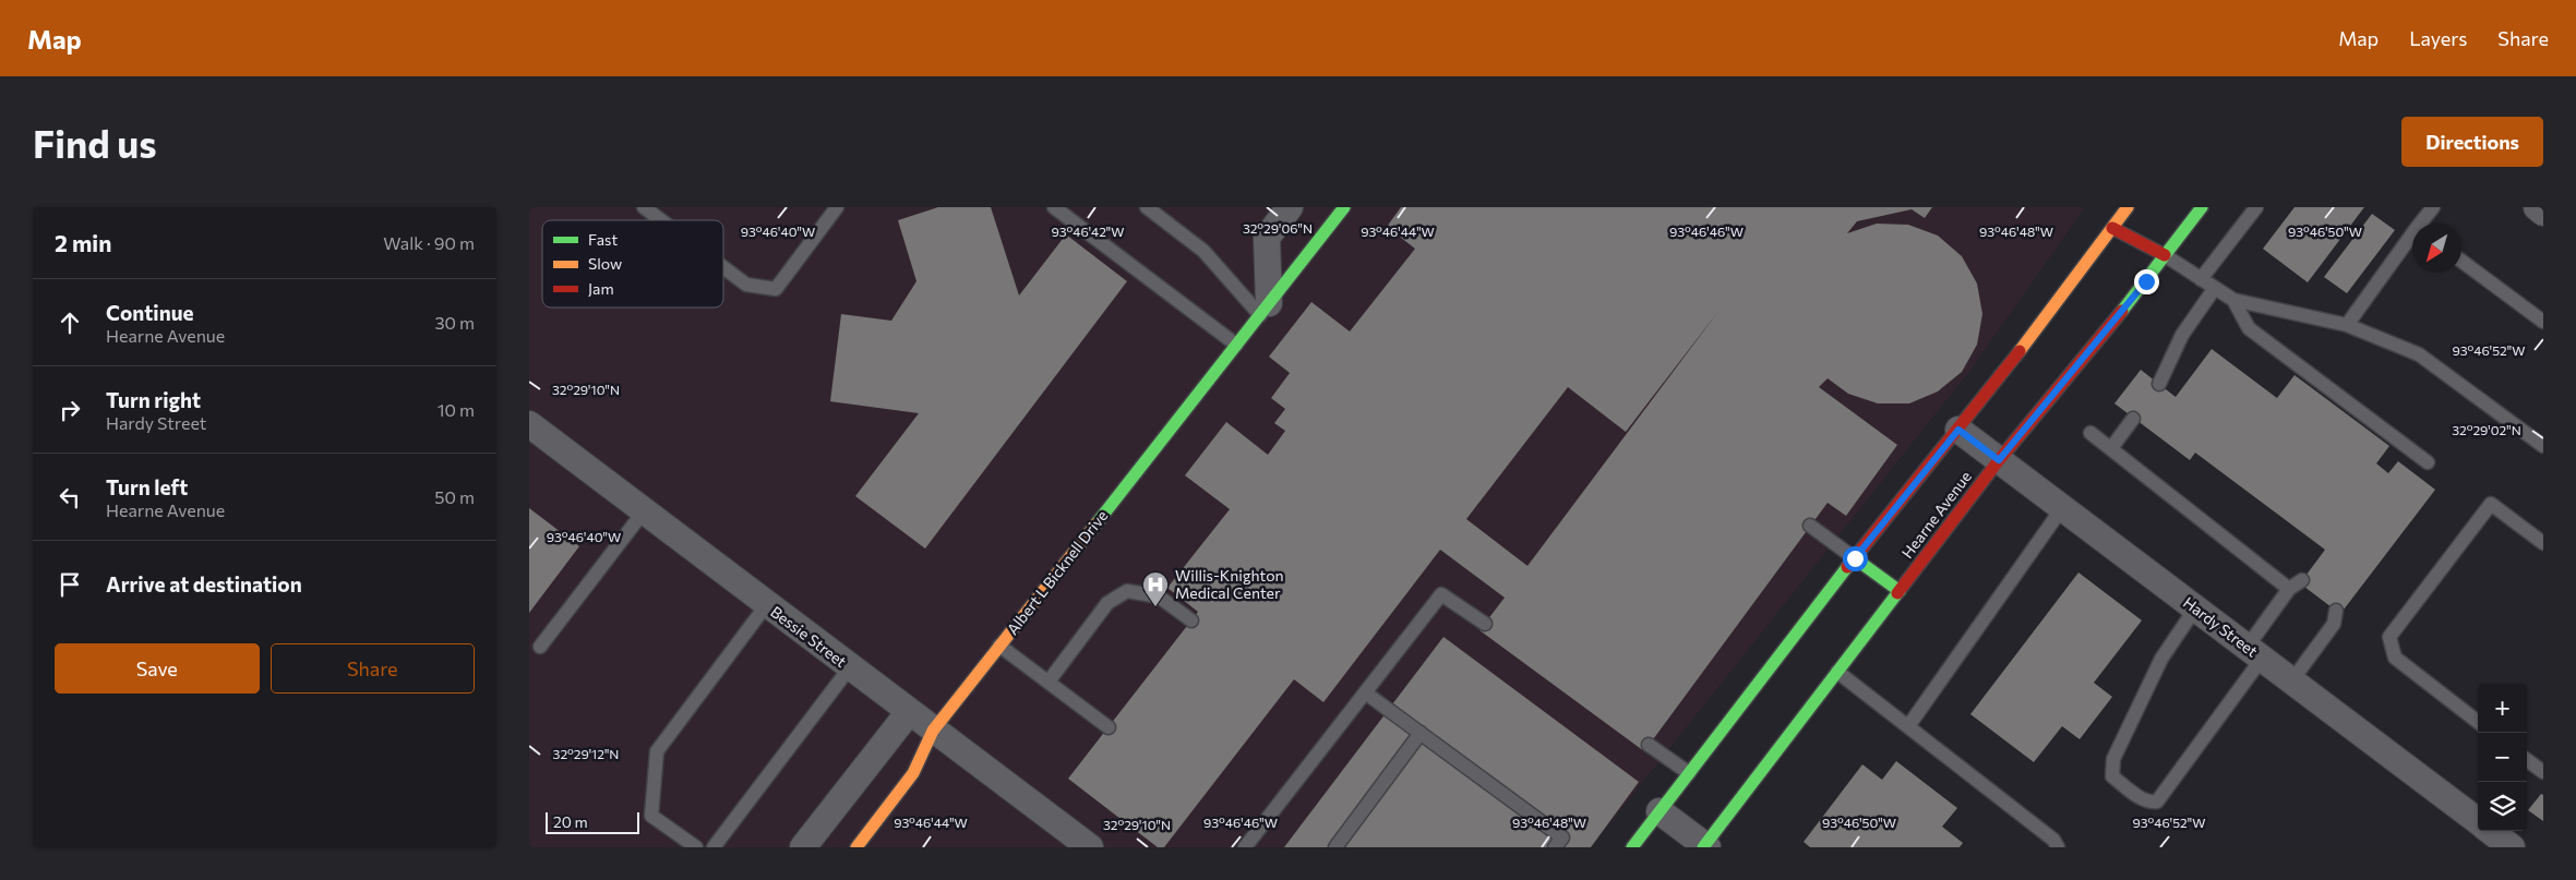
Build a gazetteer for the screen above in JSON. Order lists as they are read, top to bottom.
{
  "streets": {
    "main road": ["Hearne Avenue", "Albert L Bicknell Drive"],
    "street": ["Hardy Street", "Bessie Street"]
  },
  "crossings": [
    ["Hearne Avenue", "Hardy Street"],
    ["Albert L Bicknell Drive", "Bessie Street"]
  ],
  "places": {
    "hospital": ["Willis-Knighton Medical Center"]
  },
  "legend": ["Fast", "Slow", "Jam"],
  "scale_bar": "20 m",
  "north": "bottom left",
  "page": {
    "header": "Map",
    "nav": ["Map", "Layers", "Share"],
    "buttons": [
      "Directions",
      ["Save", "Share"]
    ],
    "title": "Find us",
    "heading": ["2 min", "Walk · 90 m"],
    "list": [
      ["Continue", "Hearne Avenue", "30 m"],
      ["Turn right", "Hardy Street", "10 m"],
      ["Turn left", "Hearne Avenue", "50 m"],
      "Arrive at destination"
    ],
    "map_buttons": ["+", "−"],
    "scale": "20 m"
  },
  "coordinates": [
    "32°29'06\"N",
    "93°46'40\"W",
    "93°46'42\"W",
    "93°46'44\"W",
    "93°46'46\"W",
    "93°46'48\"W",
    "93°46'50\"W",
    "93°46'52\"W",
    "32°29'10\"N",
    "32°29'02\"N",
    "32°29'12\"N"
  ]
}
